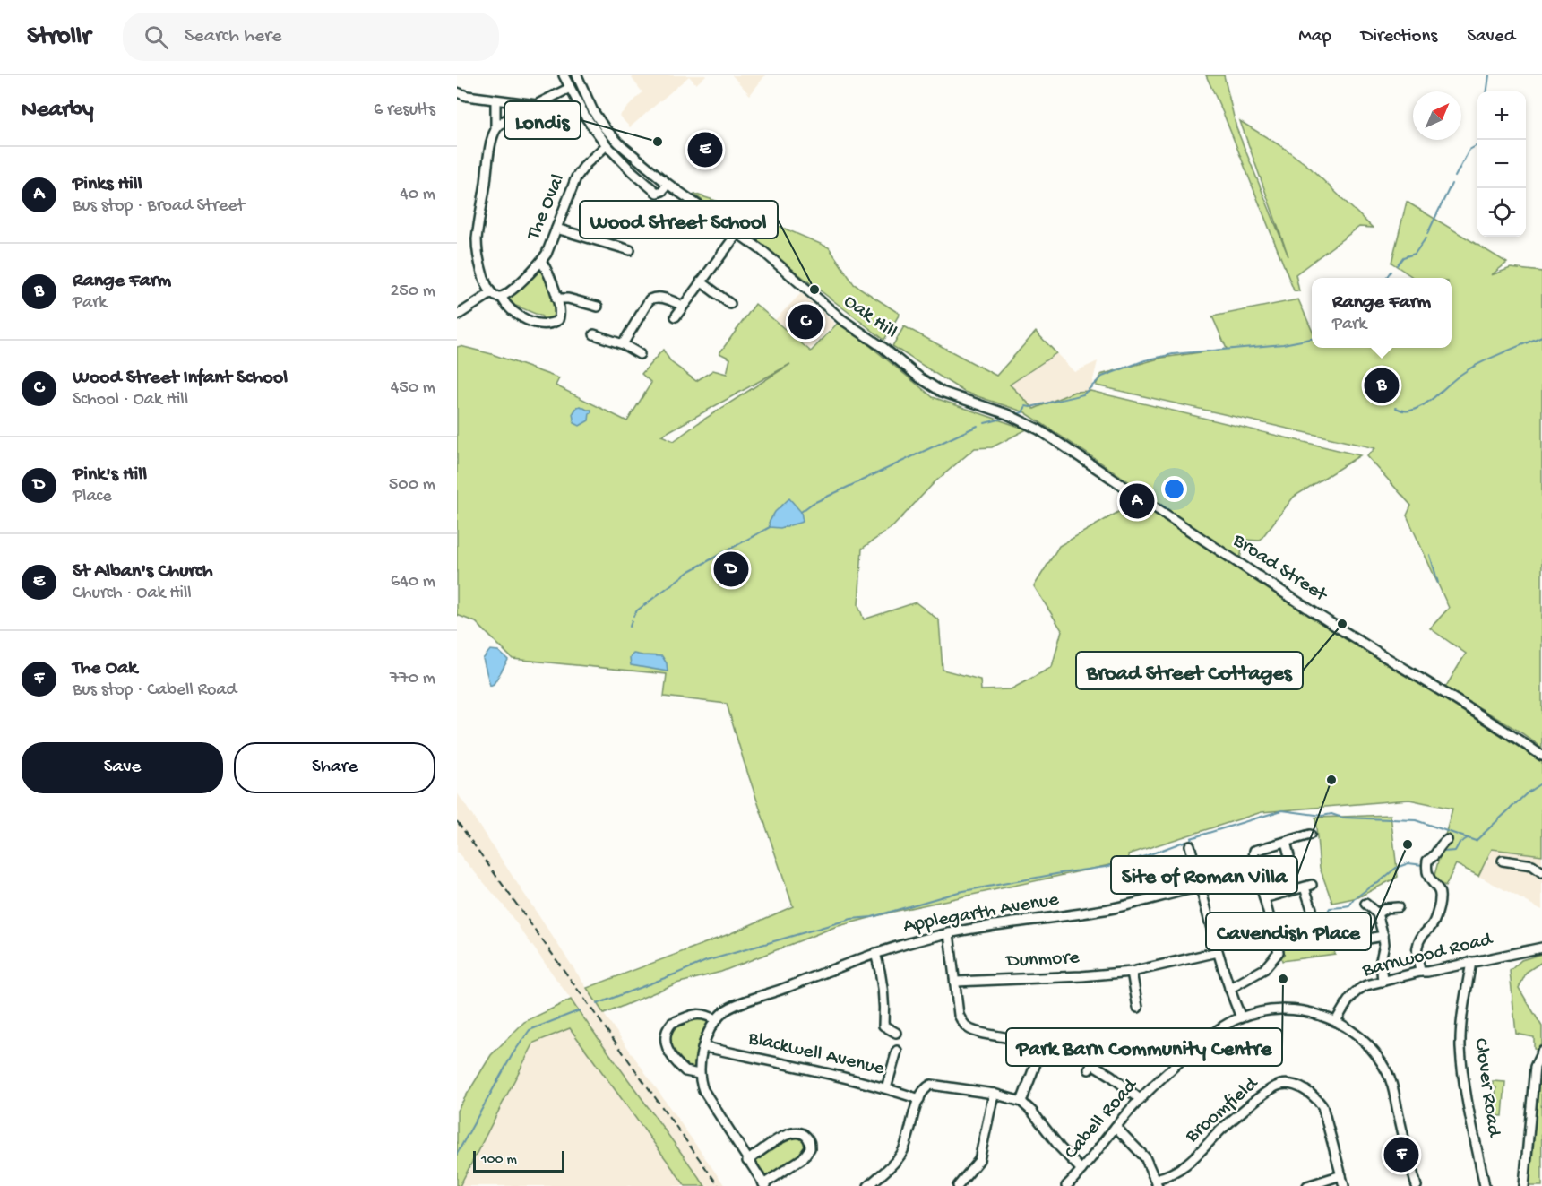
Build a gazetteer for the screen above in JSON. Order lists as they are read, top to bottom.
{
  "streets": {
    "street": [
      "The Oval",
      "Oak Hill",
      "Broad Street",
      "Applegarth Avenue",
      "Barnwood Road",
      "Dunmore",
      "Blackwell Avenue",
      "Clover Road",
      "Broomfield",
      "Cabell Road"
    ]
  },
  "crossings": [
    ["Oak Hill", "Broad Street"],
    ["Applegarth Avenue", "Blackwell Avenue"],
    ["Barnwood Road", "Clover Road"],
    ["Barnwood Road", "Cabell Road"]
  ],
  "places": [
    "Londis",
    "Wood Street School",
    "Broad Street Cottages",
    "Site of Roman Villa",
    "Cavendish Place",
    "Park Barn Community Centre"
  ],
  "scale_bar": "100 m",
  "north": "top right",
  "page": {
    "header": "Strollr",
    "search": "Search here",
    "nav": ["Map", "Directions", "Saved"],
    "heading": ["Nearby", "6 results"],
    "map_buttons": ["+", "−"],
    "pins": [
      "E",
      "C",
      "B",
      "A",
      "D",
      "F"
    ],
    "list": [
      {
        "mark": "A",
        "name": "Pinks Hill",
        "note": "Bus stop · Broad Street",
        "value": "40 m"
      },
      {
        "mark": "B",
        "name": "Range Farm",
        "note": "Park",
        "value": "250 m"
      },
      {
        "mark": "C",
        "name": "Wood Street Infant School",
        "note": "School · Oak Hill",
        "value": "450 m"
      },
      {
        "mark": "D",
        "name": "Pink's Hill",
        "note": "Place",
        "value": "500 m"
      },
      {
        "mark": "E",
        "name": "St Alban's Church",
        "note": "Church · Oak Hill",
        "value": "640 m"
      },
      {
        "mark": "F",
        "name": "The Oak",
        "note": "Bus stop · Cabell Road",
        "value": "770 m"
      }
    ],
    "popup": ["Range Farm", "Park"],
    "buttons": ["Save", "Share"],
    "scale": "100 m"
  }
}
